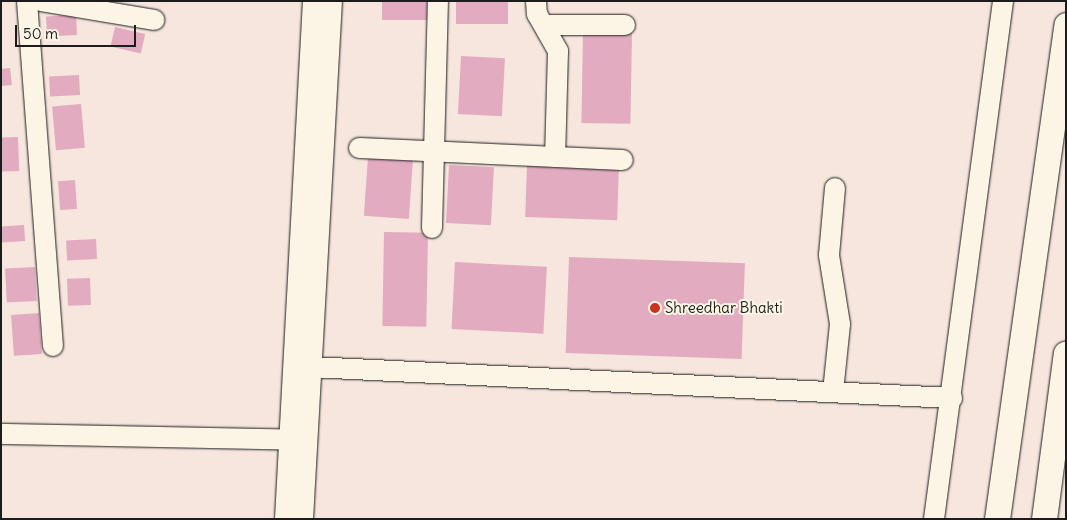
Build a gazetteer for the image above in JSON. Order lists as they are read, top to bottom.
{
  "places": ["Shreedhar Bhakti"],
  "scale_bar": "50 m"
}
